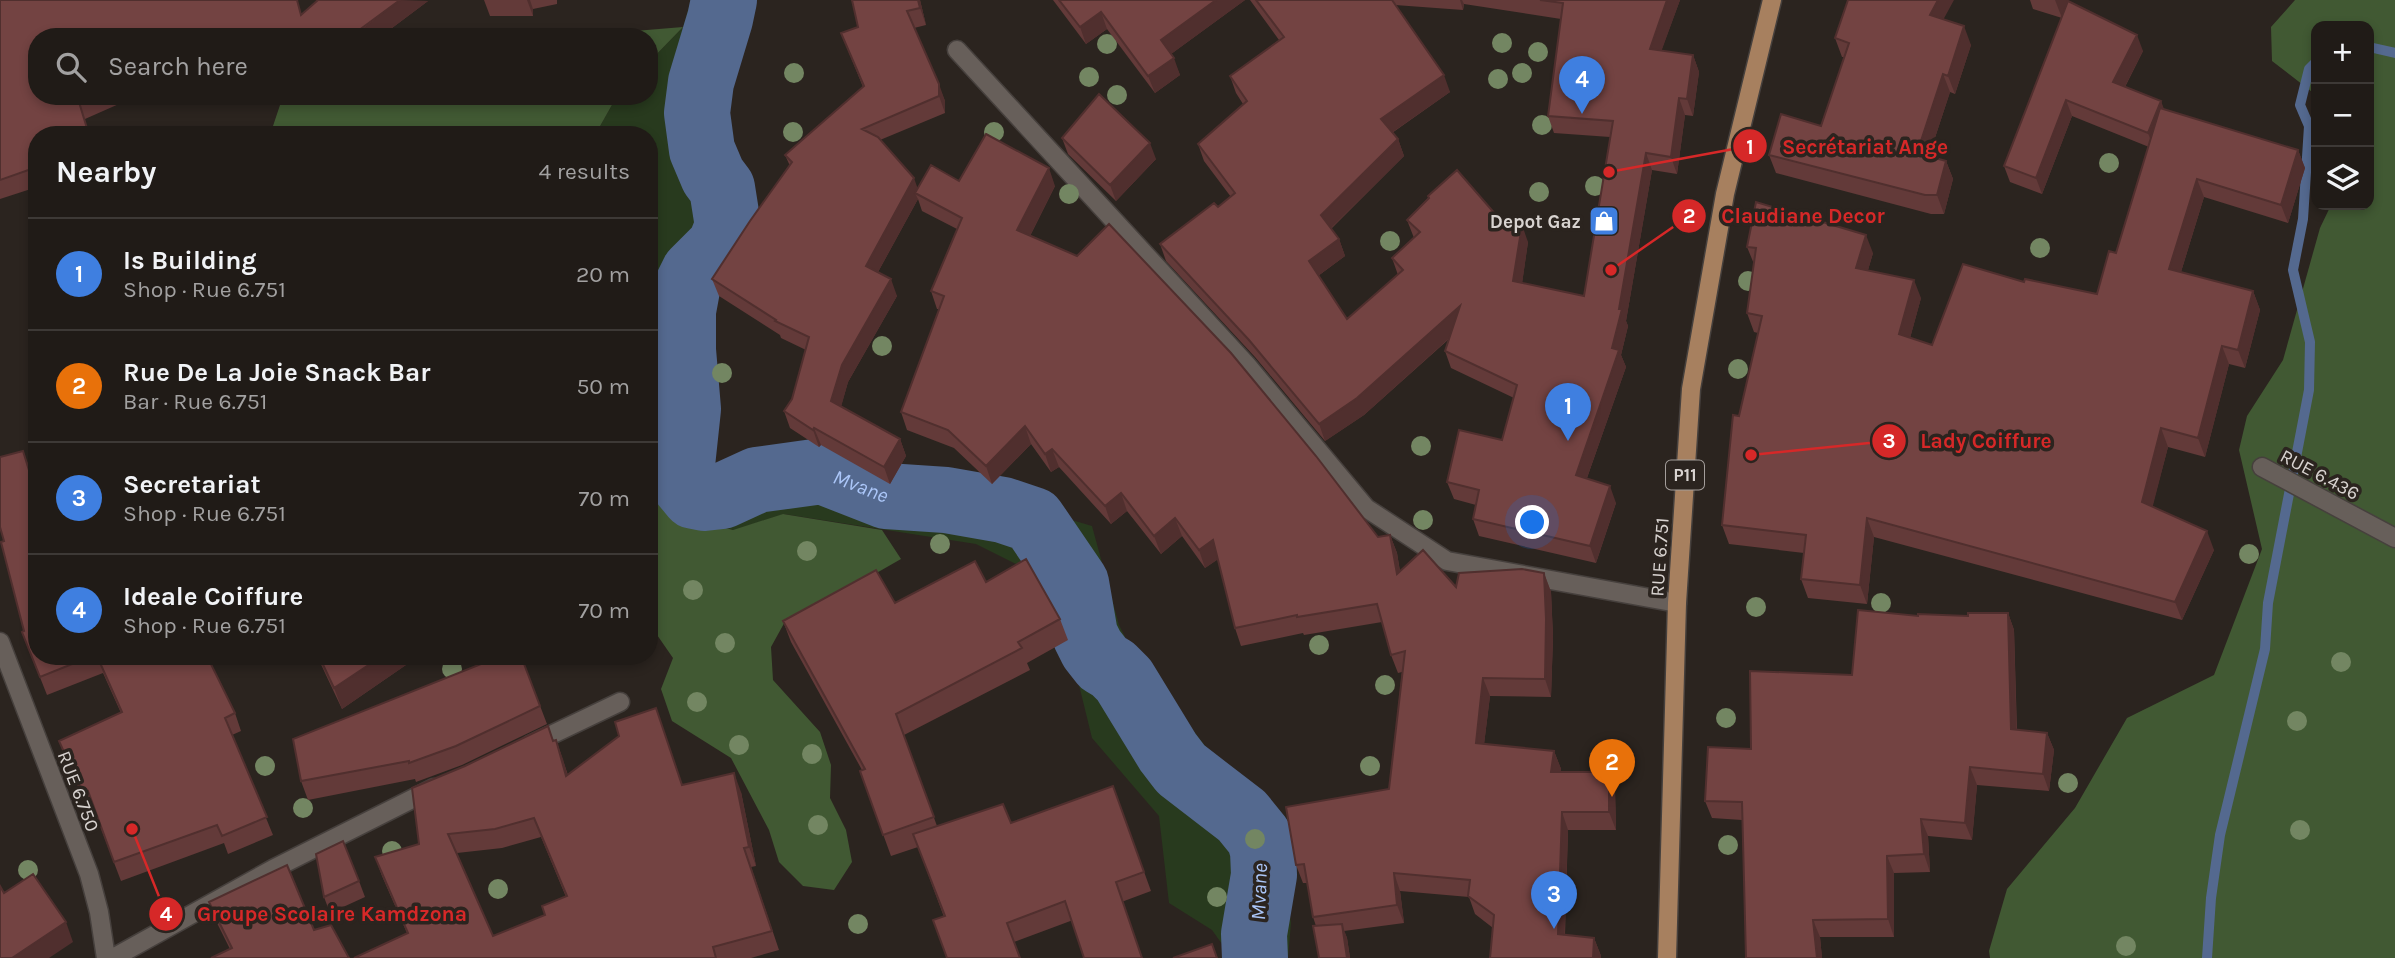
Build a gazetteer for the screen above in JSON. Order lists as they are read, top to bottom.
{
  "streets": {
    "main road": ["P11", "RUE 6.751"],
    "street": ["RUE 6.436", "RUE 6.750"]
  },
  "water": ["Mvane"],
  "places": {
    "other": [
      "Secrétariat Ange",
      "Claudiane Decor",
      "Lady Coiffure",
      "Groupe Scolaire Kamdzona"
    ],
    "shop": ["Depot Gaz"]
  },
  "page": {
    "map_buttons": ["+", "−"],
    "search": "Search here",
    "pins": [
      "4",
      "1",
      "2",
      "3"
    ],
    "heading": ["Nearby", "4 results"],
    "list": [
      {
        "mark": "1",
        "name": "Is Building",
        "note": "Shop · Rue 6.751",
        "value": "20 m"
      },
      {
        "mark": "2",
        "name": "Rue De La Joie Snack Bar",
        "note": "Bar · Rue 6.751",
        "value": "50 m"
      },
      {
        "mark": "3",
        "name": "Secretariat",
        "note": "Shop · Rue 6.751",
        "value": "70 m"
      },
      {
        "mark": "4",
        "name": "Ideale Coiffure",
        "note": "Shop · Rue 6.751",
        "value": "70 m"
      }
    ]
  }
}
